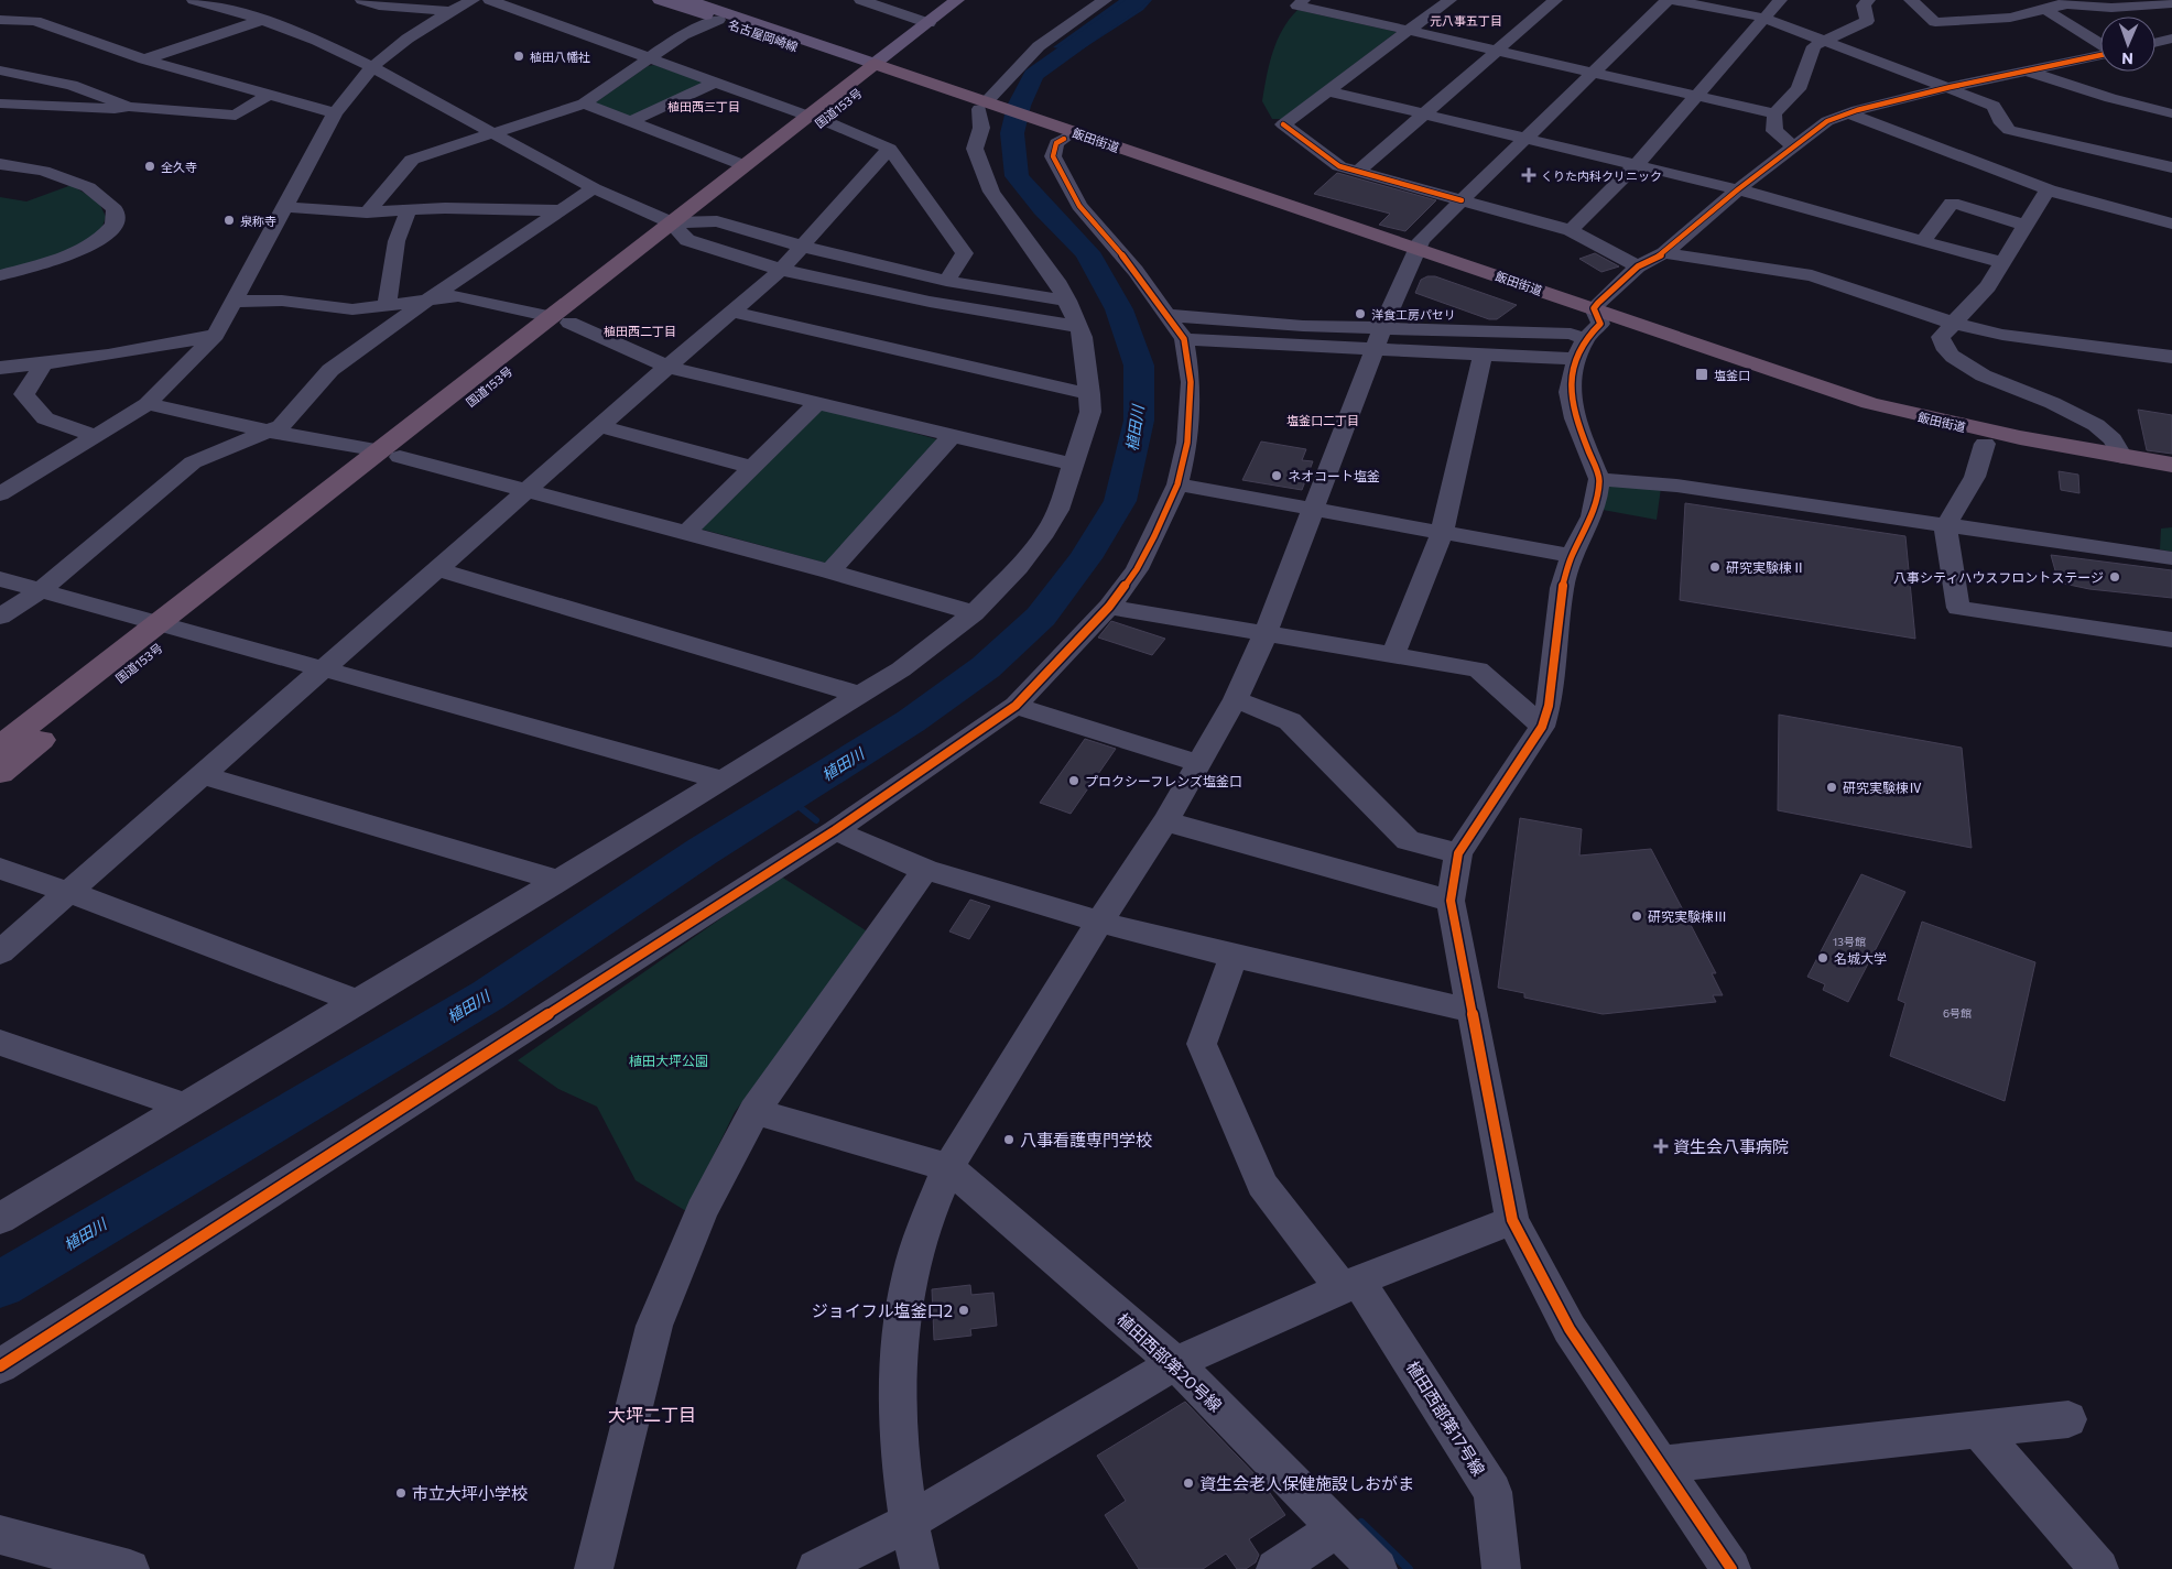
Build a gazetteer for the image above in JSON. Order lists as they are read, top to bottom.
{
  "streets": {
    "highway": ["国道153号", "飯田街道"],
    "main road": ["名古屋岡崎線"],
    "street": ["植田西部第20号線", "植田西部第17号線"]
  },
  "crossings": [
    ["名古屋岡崎線", "国道153号"]
  ],
  "districts": [
    "元八事五丁目",
    "植田西三丁目",
    "植田西二丁目",
    "塩釜口二丁目",
    "大坪二丁目"
  ],
  "water": ["植田川"],
  "parks": ["植田大坪公園"],
  "places": {
    "other": [
      "植田八幡社",
      "全久寺",
      "泉称寺",
      "洋食工房パセリ",
      "ネオコート塩釜",
      "研究実験棟Ⅱ",
      "八事シティハウスフロントステージ",
      "プロクシーフレンズ塩釜口",
      "研究実験棟Ⅳ",
      "研究実験棟Ⅲ",
      "名城大学",
      "八事看護専門学校",
      "ジョイフル塩釜口2",
      "資生会老人保健施設しおがま",
      "市立大坪小学校"
    ],
    "health": ["くりた内科クリニック", "資生会八事病院"],
    "transit": ["塩釜口"]
  },
  "house_numbers": ["13号館", "6号館"],
  "north": "bottom"
}
